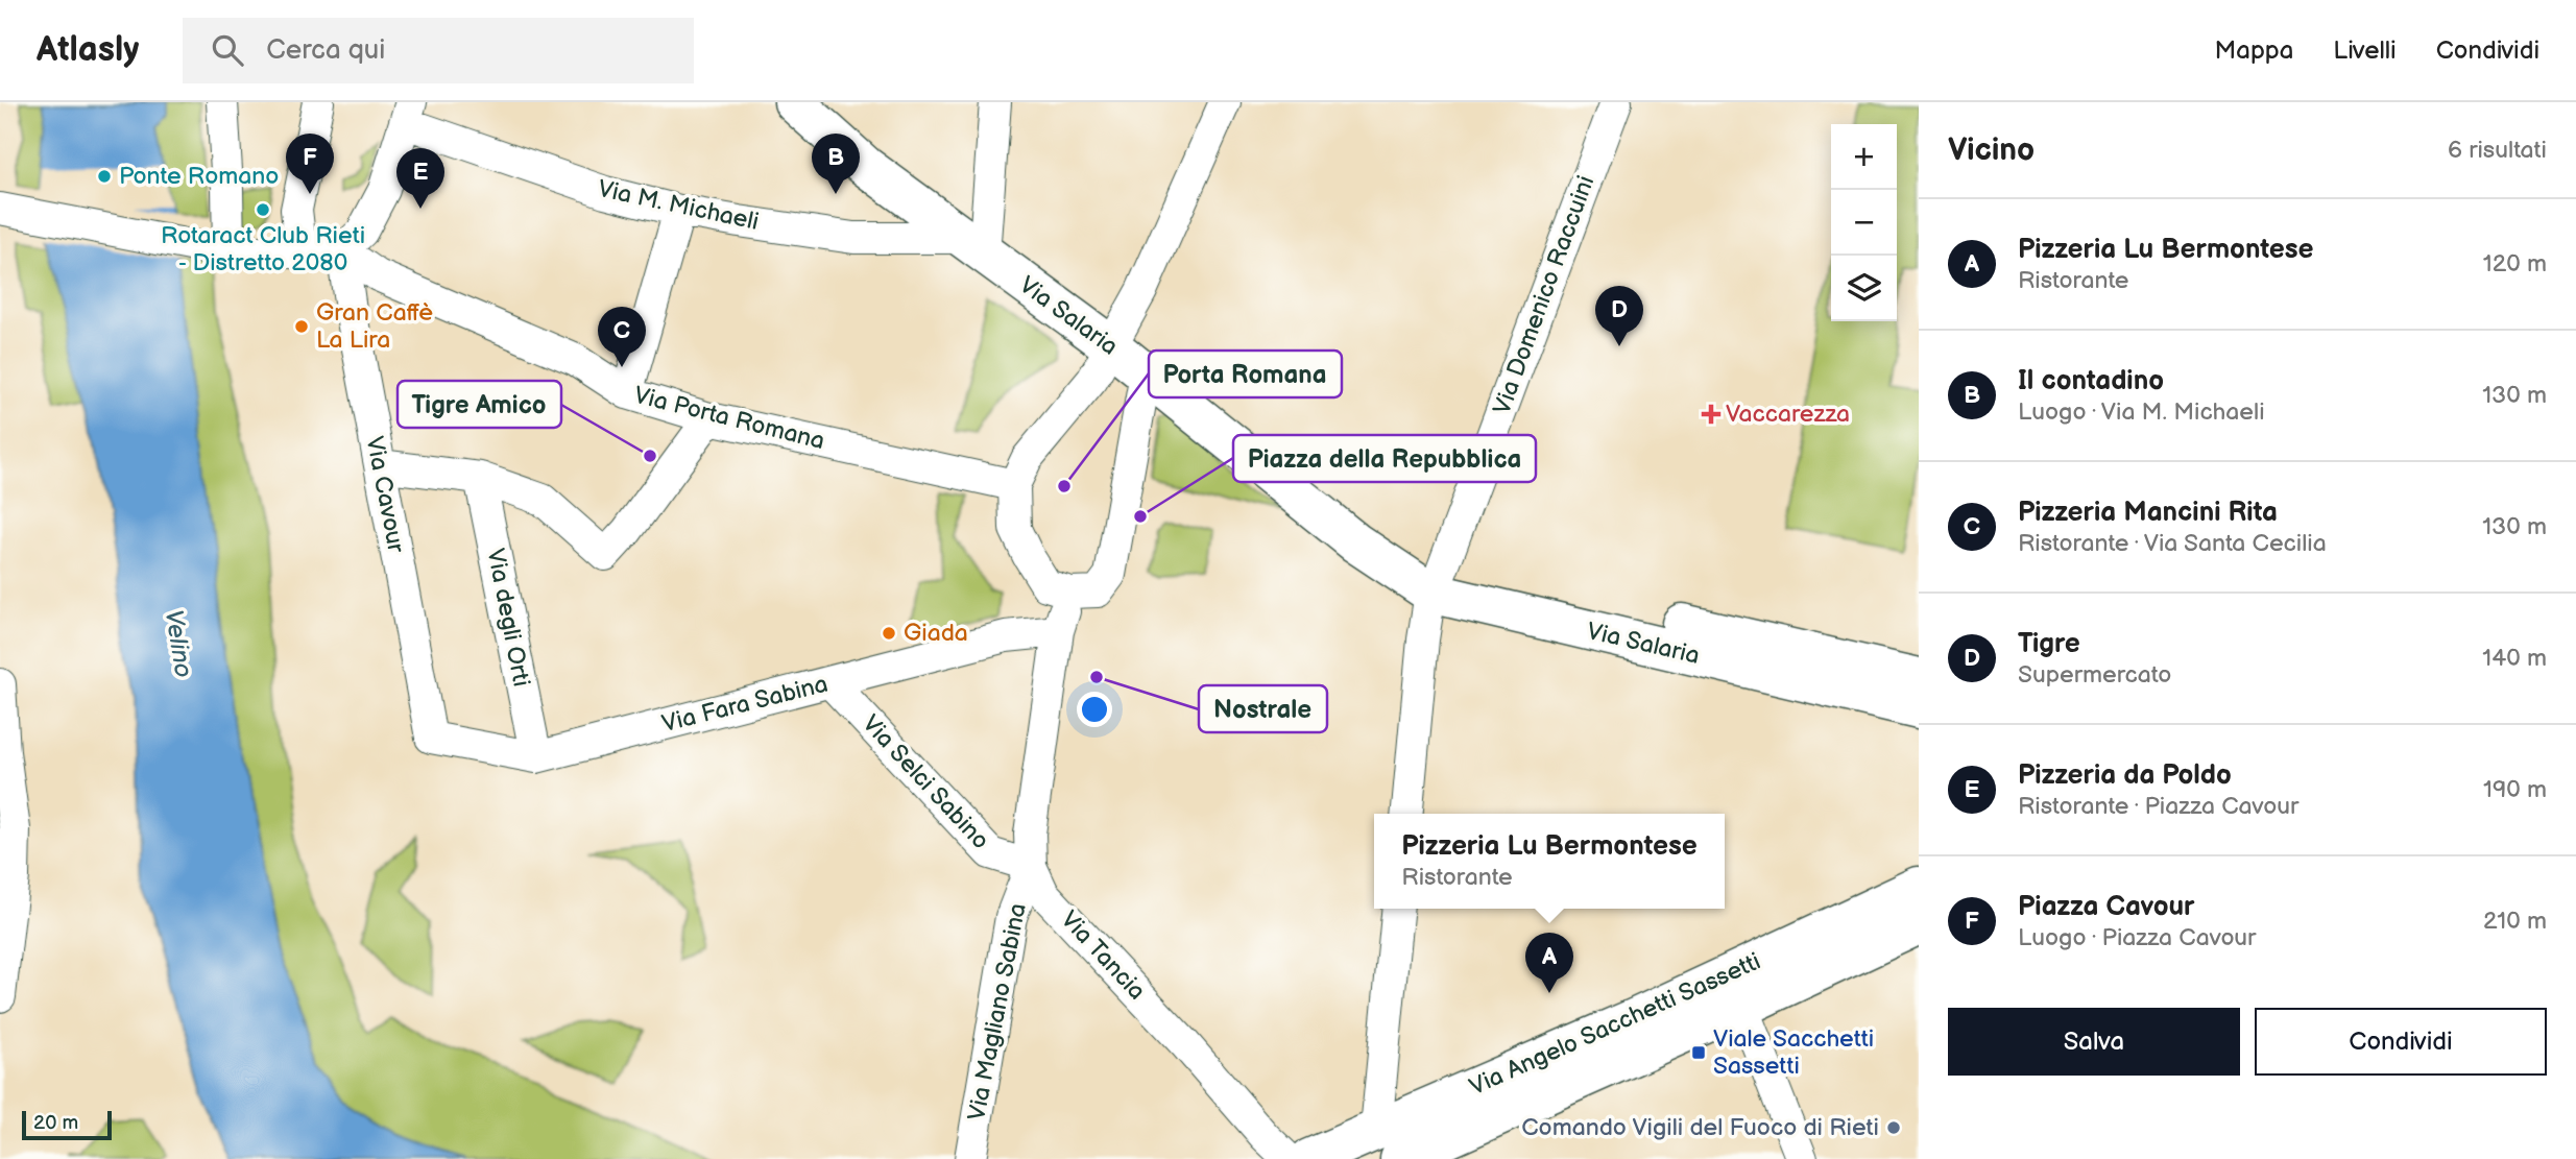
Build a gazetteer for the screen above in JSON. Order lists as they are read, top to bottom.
{
  "streets": {
    "main road": ["Via Salaria", "Via Angelo Sacchetti Sassetti"],
    "street": [
      "Via M. Michaeli",
      "Via Domenico Raccuini",
      "Via Porta Romana",
      "Via Cavour",
      "Via degli Orti",
      "Via Fara Sabina",
      "Via Selci Sabino",
      "Via Tancia",
      "Via Magliano Sabina"
    ]
  },
  "crossings": [
    ["Via M. Michaeli", "Via Salaria"],
    ["Via Domenico Raccuini", "Via Salaria"],
    ["Via Porta Romana", "Via Cavour"],
    ["Via Cavour", "Via Fara Sabina"],
    ["Via degli Orti", "Via Fara Sabina"],
    ["Via Fara Sabina", "Via Selci Sabino"],
    ["Via Fara Sabina", "Via Tancia"],
    ["Via Selci Sabino", "Via Tancia"],
    ["Via Selci Sabino", "Via Magliano Sabina"],
    ["Via Tancia", "Via Magliano Sabina"]
  ],
  "water": ["Velino"],
  "places": {
    "other": [
      "Ponte Romano",
      "Rotaract Club Rieti - Distretto 2080",
      "Gran Caffè La Lira",
      "Tigre Amico",
      "Porta Romana",
      "Piazza della Repubblica",
      "Giada",
      "Nostrale",
      "Comando Vigili del Fuoco di Rieti"
    ],
    "health": ["Vaccarezza"],
    "transit": ["Viale Sacchetti Sassetti"]
  },
  "scale_bar": "20 m",
  "page": {
    "header": "Atlasly",
    "search": "Cerca qui",
    "nav": ["Mappa", "Livelli", "Condividi"],
    "heading": ["Vicino", "6 risultati"],
    "map_buttons": ["+", "−"],
    "pins": [
      "B",
      "F",
      "E",
      "D",
      "C",
      "A"
    ],
    "list": [
      {
        "mark": "A",
        "name": "Pizzeria Lu Bermontese",
        "note": "Ristorante",
        "value": "120 m"
      },
      {
        "mark": "B",
        "name": "Il contadino",
        "note": "Luogo · Via M. Michaeli",
        "value": "130 m"
      },
      {
        "mark": "C",
        "name": "Pizzeria Mancini Rita",
        "note": "Ristorante · Via Santa Cecilia",
        "value": "130 m"
      },
      {
        "mark": "D",
        "name": "Tigre",
        "note": "Supermercato",
        "value": "140 m"
      },
      {
        "mark": "E",
        "name": "Pizzeria da Poldo",
        "note": "Ristorante · Piazza Cavour",
        "value": "190 m"
      },
      {
        "mark": "F",
        "name": "Piazza Cavour",
        "note": "Luogo · Piazza Cavour",
        "value": "210 m"
      }
    ],
    "popup": ["Pizzeria Lu Bermontese", "Ristorante"],
    "buttons": ["Salva", "Condividi"],
    "scale": "20 m"
  }
}
